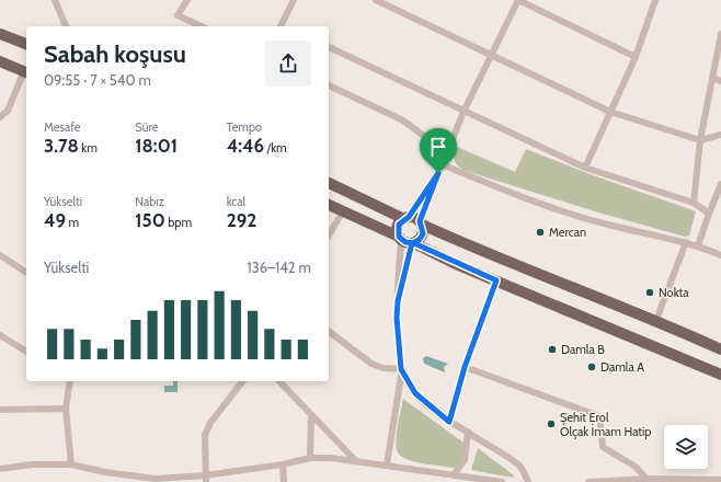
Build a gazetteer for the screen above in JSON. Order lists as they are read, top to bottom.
{
  "places": [
    "Mercan",
    "Nokta",
    "Damla B",
    "Damla A",
    "Şehit Erol Olçak İmam Hatip"
  ],
  "page": {
    "heading": ["Sabah koşusu", "09:55 · 7 × 540 m"],
    "stats": [
      ["Mesafe", "3.78 km"],
      ["Süre", "18:01"],
      ["Tempo", "4:46 /km"],
      ["Yükselti", "49 m"],
      ["Nabız", "150 bpm"],
      ["kcal", "292"]
    ],
    "chart": ["Yükselti", "136–142 m"]
  }
}
